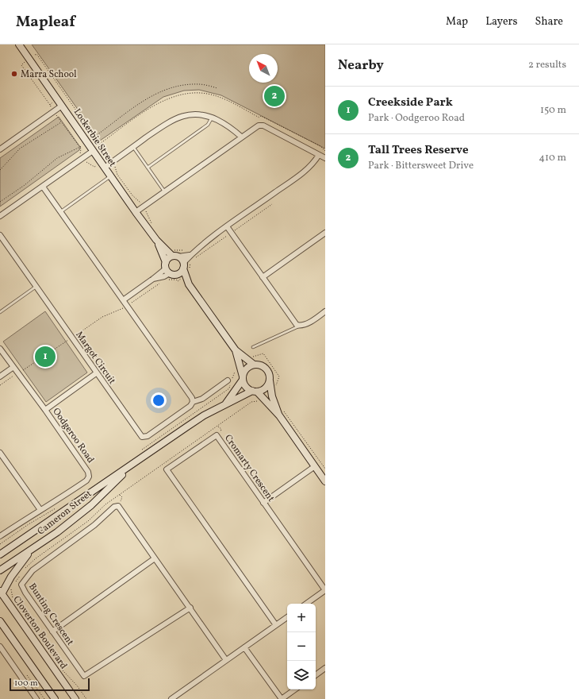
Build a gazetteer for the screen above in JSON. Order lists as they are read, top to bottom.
{
  "streets": {
    "street": [
      "Lockerbie Street",
      "Margot Circuit",
      "Oodgeroo Road",
      "Cromarty Crescent",
      "Cameron Street",
      "Bunting Crescent",
      "Cloverton Boulevard"
    ]
  },
  "places": ["Marra School"],
  "scale_bar": "100 m",
  "north": "top left",
  "page": {
    "header": "Mapleaf",
    "nav": ["Map", "Layers", "Share"],
    "heading": ["Nearby", "2 results"],
    "pins": ["2", "1"],
    "list": [
      {
        "mark": "1",
        "name": "Creekside Park",
        "note": "Park · Oodgeroo Road",
        "value": "150 m"
      },
      {
        "mark": "2",
        "name": "Tall Trees Reserve",
        "note": "Park · Bittersweet Drive",
        "value": "410 m"
      }
    ],
    "map_buttons": ["+", "−"],
    "scale": "100 m"
  }
}
